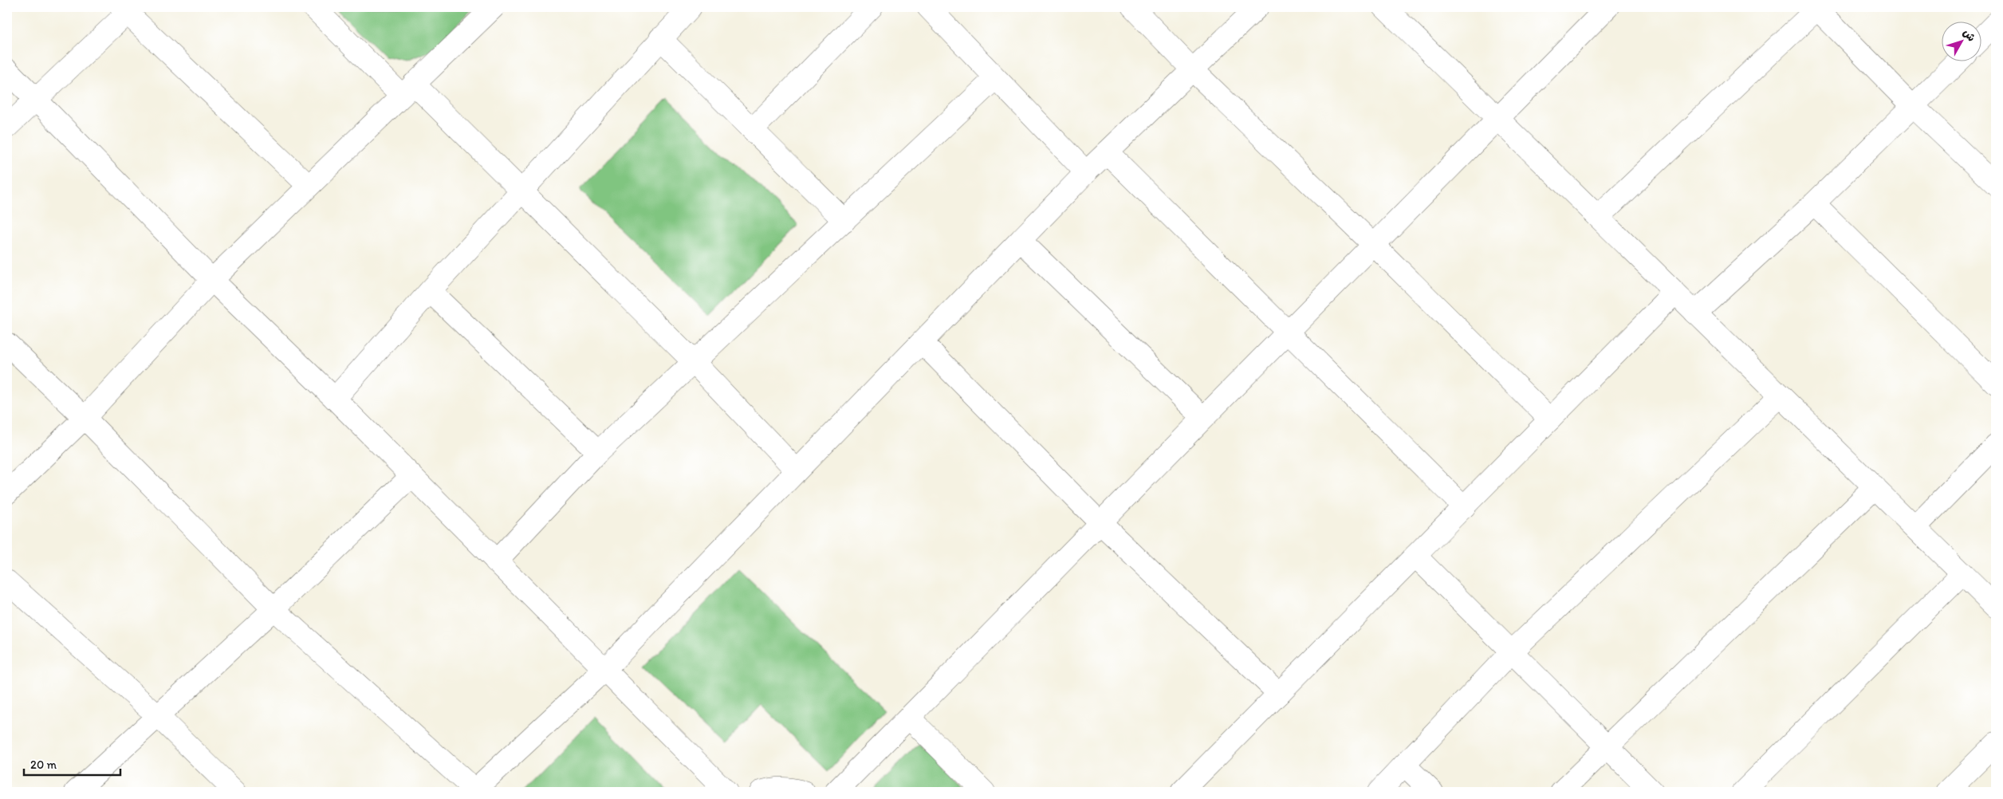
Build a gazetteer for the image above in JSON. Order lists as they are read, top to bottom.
{
  "scale_bar": "20 m",
  "north": "top right"
}
